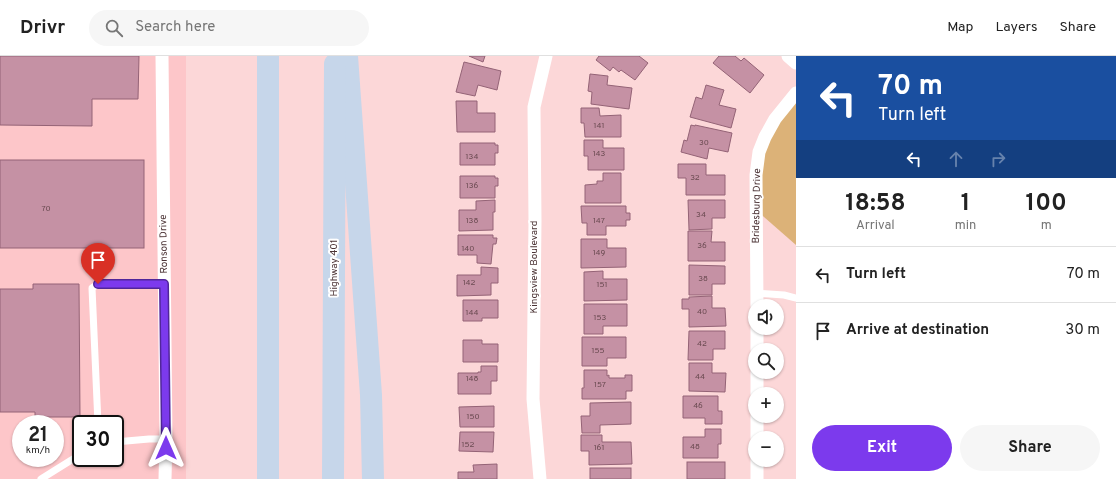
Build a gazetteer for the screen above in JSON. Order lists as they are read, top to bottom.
{
  "streets": {
    "highway": ["Highway 401"],
    "street": ["Bridesburg Drive", "Ronson Drive", "Kingsview Boulevard"]
  },
  "house_numbers": [
    "141",
    "30",
    "143",
    "134",
    "32",
    "136",
    "70",
    "34",
    "138",
    "147",
    "36",
    "140",
    "149",
    "38",
    "142",
    "151",
    "40",
    "144",
    "153",
    "42",
    "155",
    "44",
    "148",
    "157",
    "46",
    "150",
    "152",
    "48",
    "161"
  ],
  "page": {
    "header": "Drivr",
    "search": "Search here",
    "nav": ["Map", "Layers", "Share"],
    "turn": ["70 m", "Turn left"],
    "eta": [
      "18:58",
      "Arrival",
      "1",
      "min",
      "100",
      "m"
    ],
    "list": [
      {
        "name": "Turn left",
        "value": "70 m"
      },
      {
        "name": "Arrive at destination",
        "value": "30 m"
      }
    ],
    "map_buttons": ["+", "−"],
    "speed": "21 km/h",
    "limit": "30",
    "buttons": ["Exit", "Share"]
  }
}
